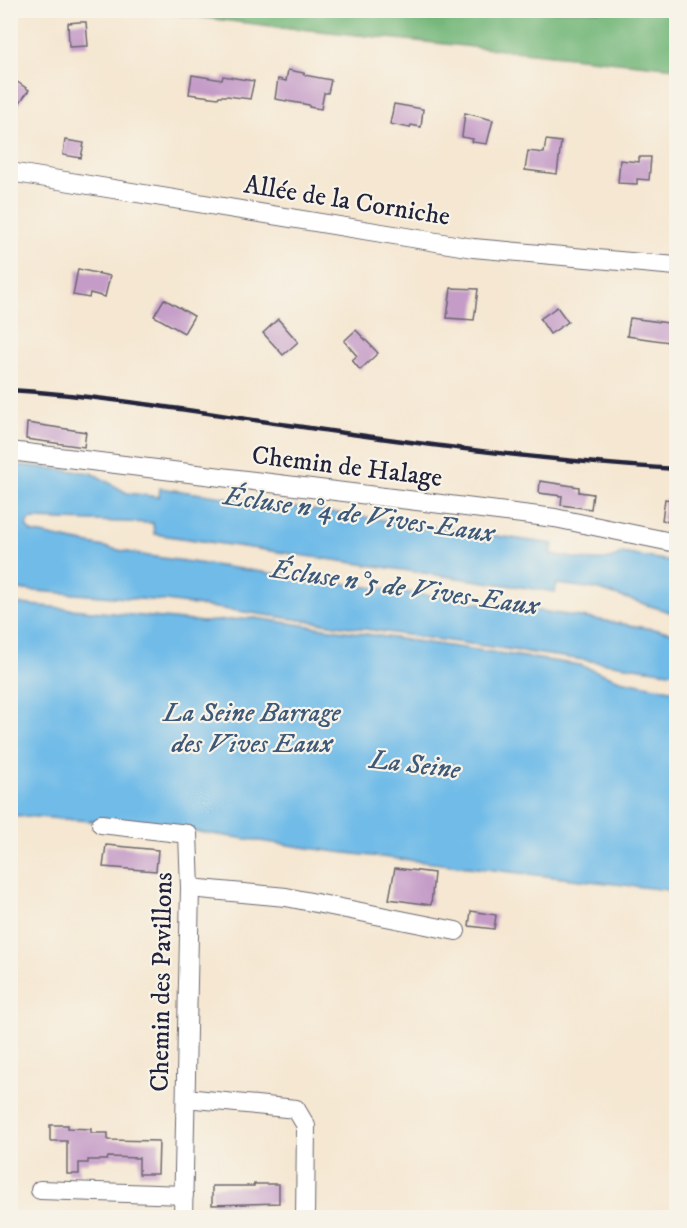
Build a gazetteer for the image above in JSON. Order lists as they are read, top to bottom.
{
  "streets": {
    "street": ["Allée de la Corniche", "Chemin de Halage", "Chemin des Pavillons"]
  },
  "water": [
    "Écluse n°4 de Vives-Eaux",
    "Écluse n°5 de Vives-Eaux",
    "La Seine Barrage des Vives Eaux",
    "La Seine"
  ]
}
